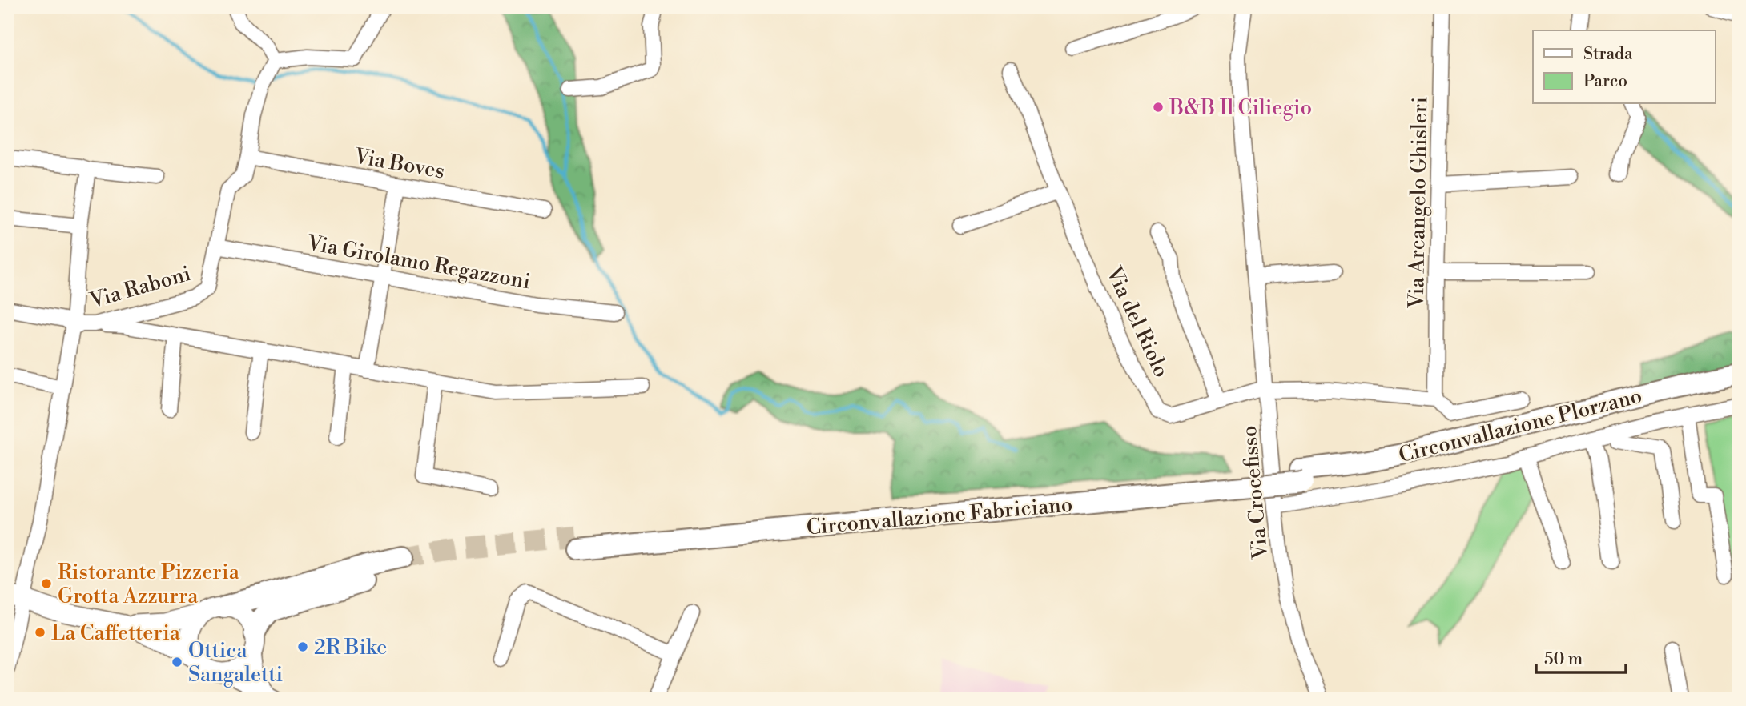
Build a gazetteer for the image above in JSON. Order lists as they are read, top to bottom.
{
  "streets": {
    "highway": ["Circonvallazione Plorzano", "Circonvallazione Fabriciano"],
    "street": [
      "Via Boves",
      "Via Arcangelo Ghisleri",
      "Via Girolamo Regazzoni",
      "Via Raboni",
      "Via del Riolo",
      "Via Crocefisso"
    ]
  },
  "crossings": [
    ["Via Boves", "Via Raboni"],
    ["Via Girolamo Regazzoni", "Via Raboni"],
    ["Via del Riolo", "Via Crocefisso"],
    ["Circonvallazione Plorzano", "Circonvallazione Fabriciano"]
  ],
  "places": [
    "B&B Il Ciliegio",
    "Ristorante Pizzeria Grotta Azzurra",
    "La Caffetteria",
    "2R Bike",
    "Ottica Sangaletti"
  ],
  "legend": ["Strada", "Parco"],
  "scale_bar": "50 m"
}
